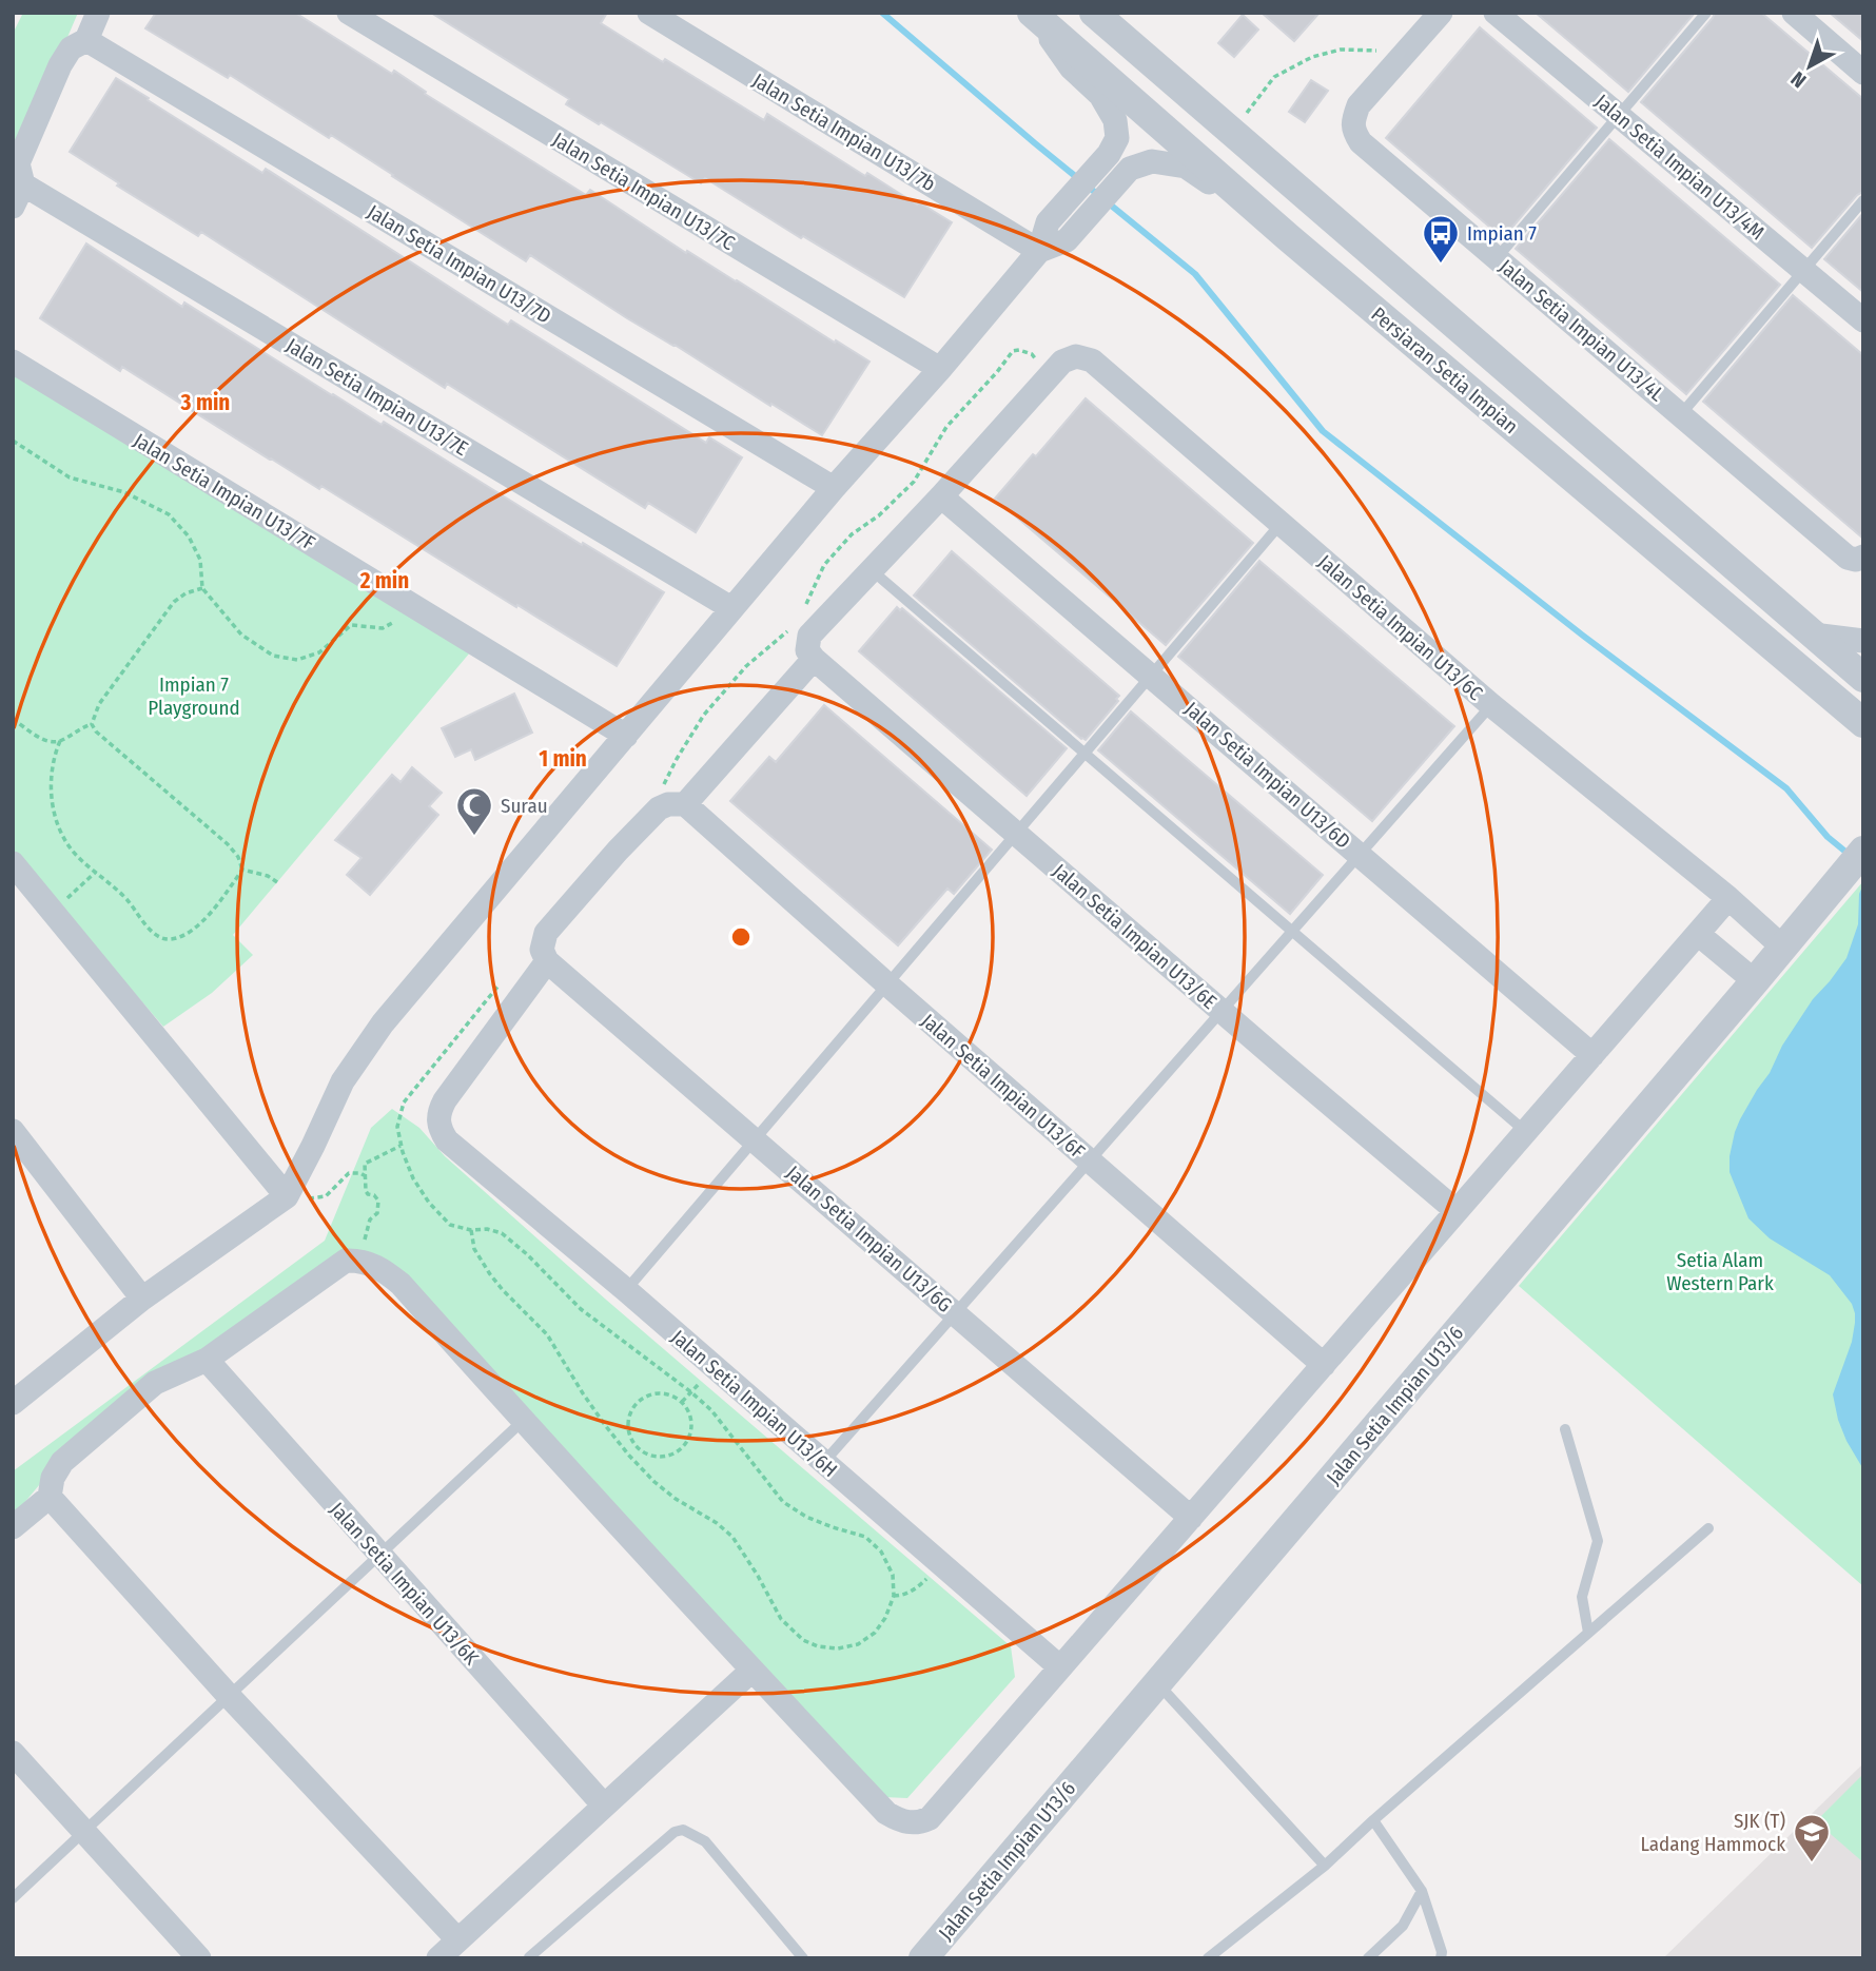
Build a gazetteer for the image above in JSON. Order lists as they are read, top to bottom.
{
  "streets": {
    "street": [
      "Jalan Setia Impian U13/7b",
      "Jalan Setia Impian U13/4M",
      "Jalan Setia Impian U13/7C",
      "Jalan Setia Impian U13/7D",
      "Jalan Setia Impian U13/4L",
      "Persiaran Setia Impian",
      "Jalan Setia Impian U13/7E",
      "Jalan Setia Impian U13/7F",
      "Jalan Setia Impian U13/6C",
      "Jalan Setia Impian U13/6D",
      "Jalan Setia Impian U13/6E",
      "Jalan Setia Impian U13/6F",
      "Jalan Setia Impian U13/6G",
      "Jalan Setia Impian U13/6H",
      "Jalan Setia Impian U13/6",
      "Jalan Setia Impian U13/6K"
    ]
  },
  "crossings": [
    ["Jalan Setia Impian U13/6C", "Jalan Setia Impian U13/6"],
    ["Jalan Setia Impian U13/6G", "Jalan Setia Impian U13/6H"]
  ],
  "parks": ["Impian 7 Playground", "Setia Alam Western Park"],
  "places": {
    "bus stop": ["Impian 7"],
    "mosque": ["Surau"],
    "school or university": ["SJK (T) Ladang Hammock"]
  },
  "north": "bottom left",
  "rings": ["3 min", "2 min", "1 min"]
}
